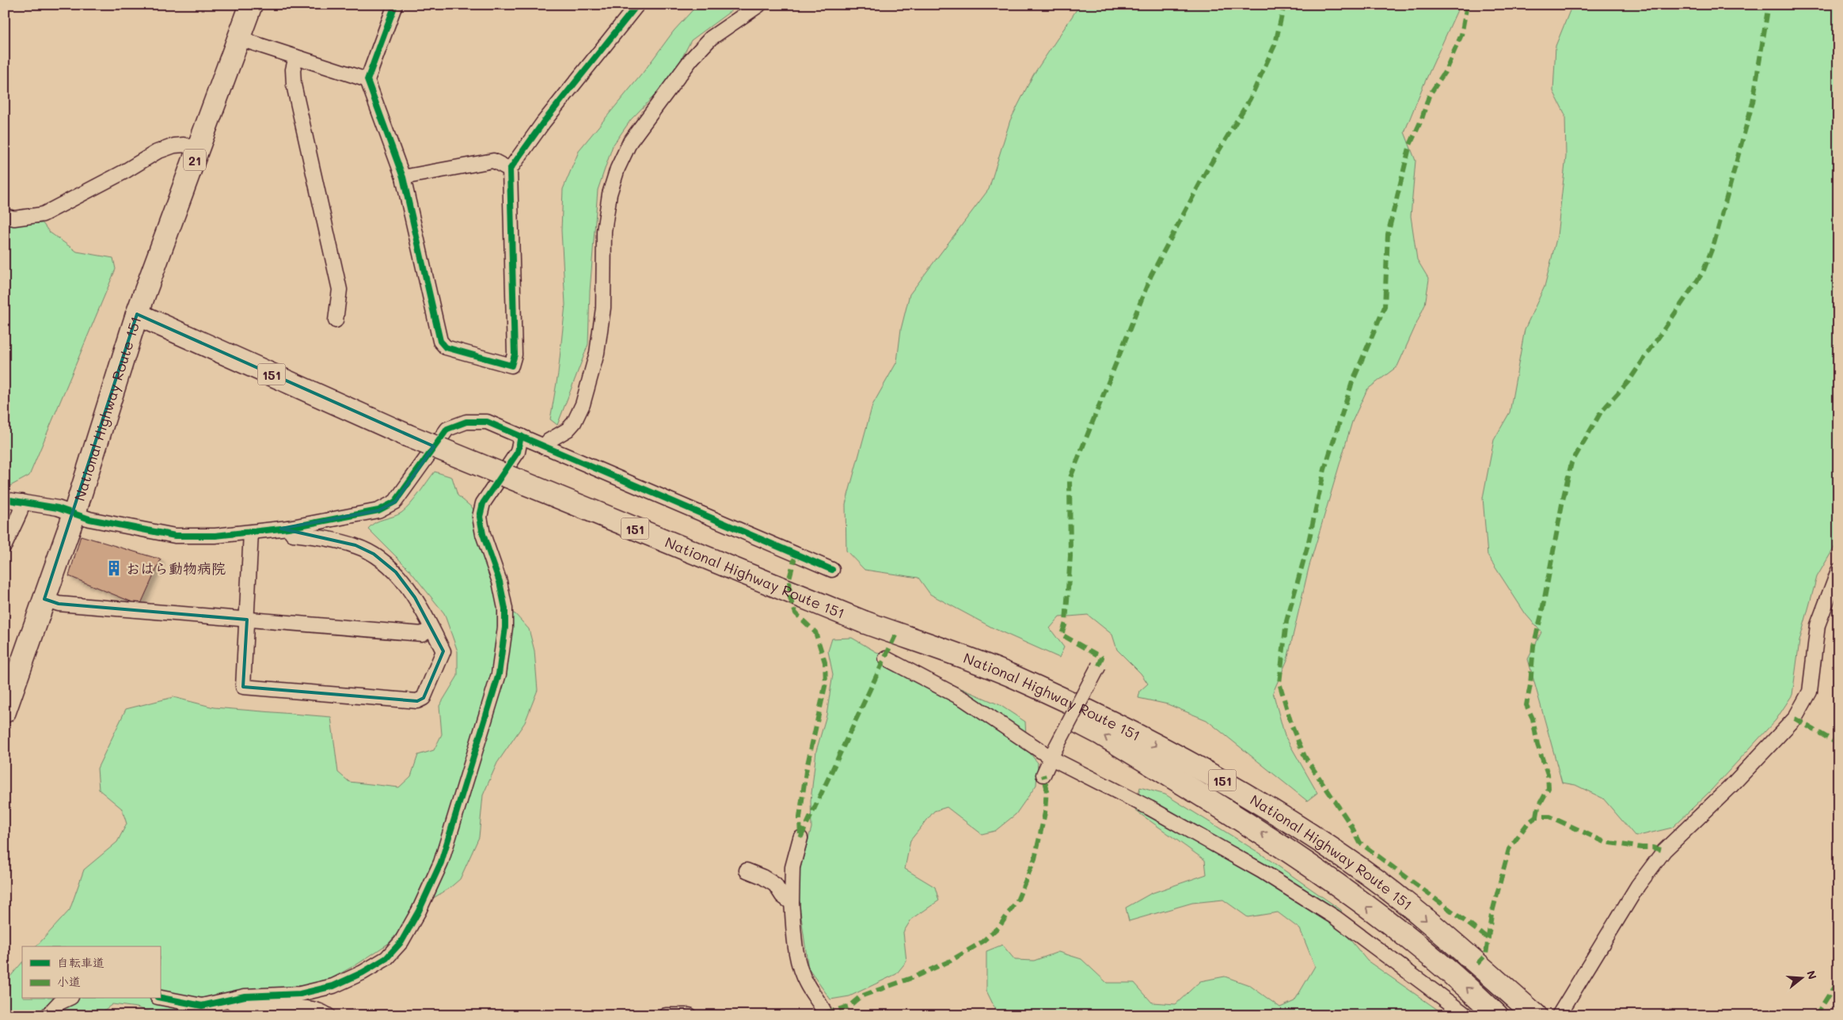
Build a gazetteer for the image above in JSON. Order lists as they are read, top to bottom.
{
  "streets": {
    "main road": ["21", "151", "National Highway Route 151"]
  },
  "crossings": [
    ["21", "National Highway Route 151"]
  ],
  "places": {
    "building": ["おはら動物病院"]
  },
  "legend": ["自転車道", "小道"],
  "north": "right"
}
